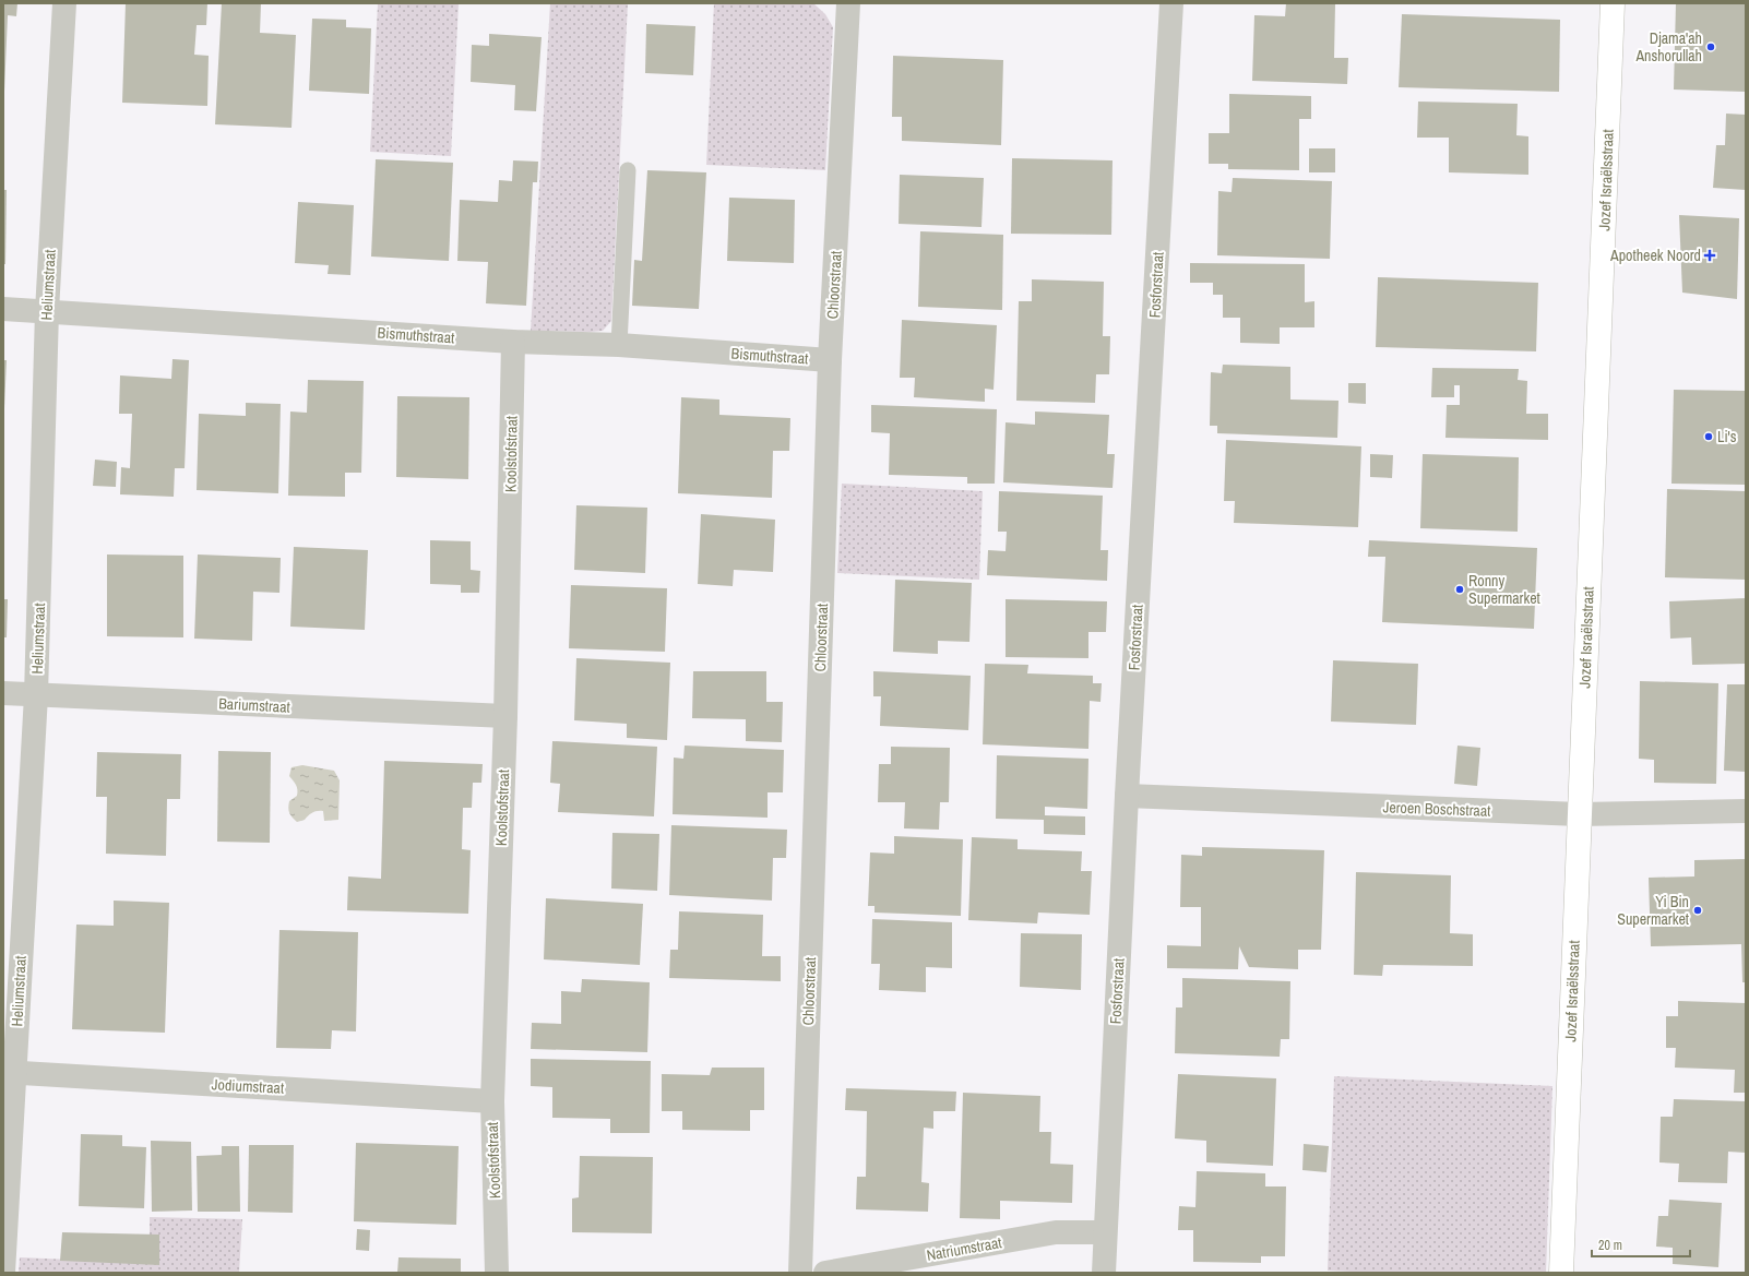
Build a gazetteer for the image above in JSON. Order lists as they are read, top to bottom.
{
  "streets": {
    "street": [
      "Jozef Israëlsstraat",
      "Heliumstraat",
      "Chloorstraat",
      "Fosforstraat",
      "Bismuthstraat",
      "Koolstofstraat",
      "Bariumstraat",
      "Jeroen Boschstraat",
      "Jodiumstraat",
      "Natriumstraat"
    ]
  },
  "crossings": [
    ["Jozef Israëlsstraat", "Jeroen Boschstraat"],
    ["Heliumstraat", "Bismuthstraat"],
    ["Heliumstraat", "Bariumstraat"],
    ["Heliumstraat", "Jodiumstraat"],
    ["Chloorstraat", "Bismuthstraat"],
    ["Fosforstraat", "Jeroen Boschstraat"],
    ["Fosforstraat", "Natriumstraat"],
    ["Bismuthstraat", "Koolstofstraat"],
    ["Koolstofstraat", "Bariumstraat"],
    ["Koolstofstraat", "Jodiumstraat"]
  ],
  "places": {
    "other": [
      "Djama'ah Anshorullah",
      "Li's",
      "Ronny Supermarket",
      "Yi Bin Supermarket"
    ],
    "health": ["Apotheek Noord"]
  },
  "scale_bar": "20 m"
}
